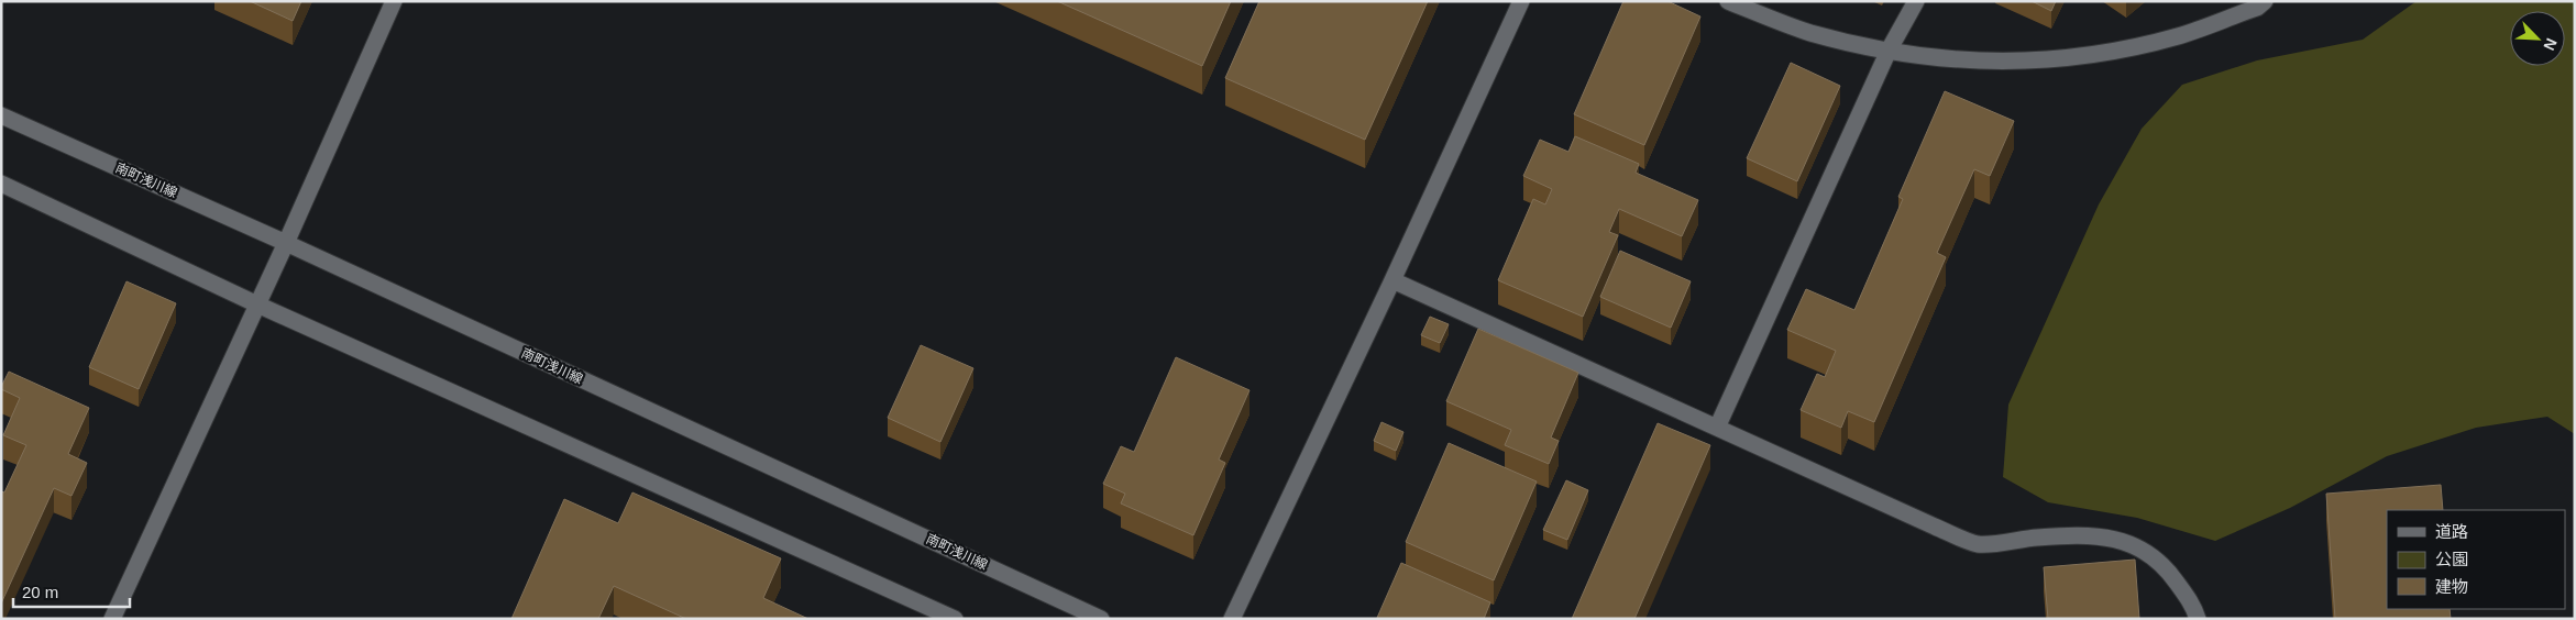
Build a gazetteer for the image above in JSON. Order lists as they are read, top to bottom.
{
  "streets": {
    "street": ["南町浅川線"]
  },
  "legend": ["道路", "公園", "建物"],
  "scale_bar": "20 m",
  "north": "bottom right"
}
